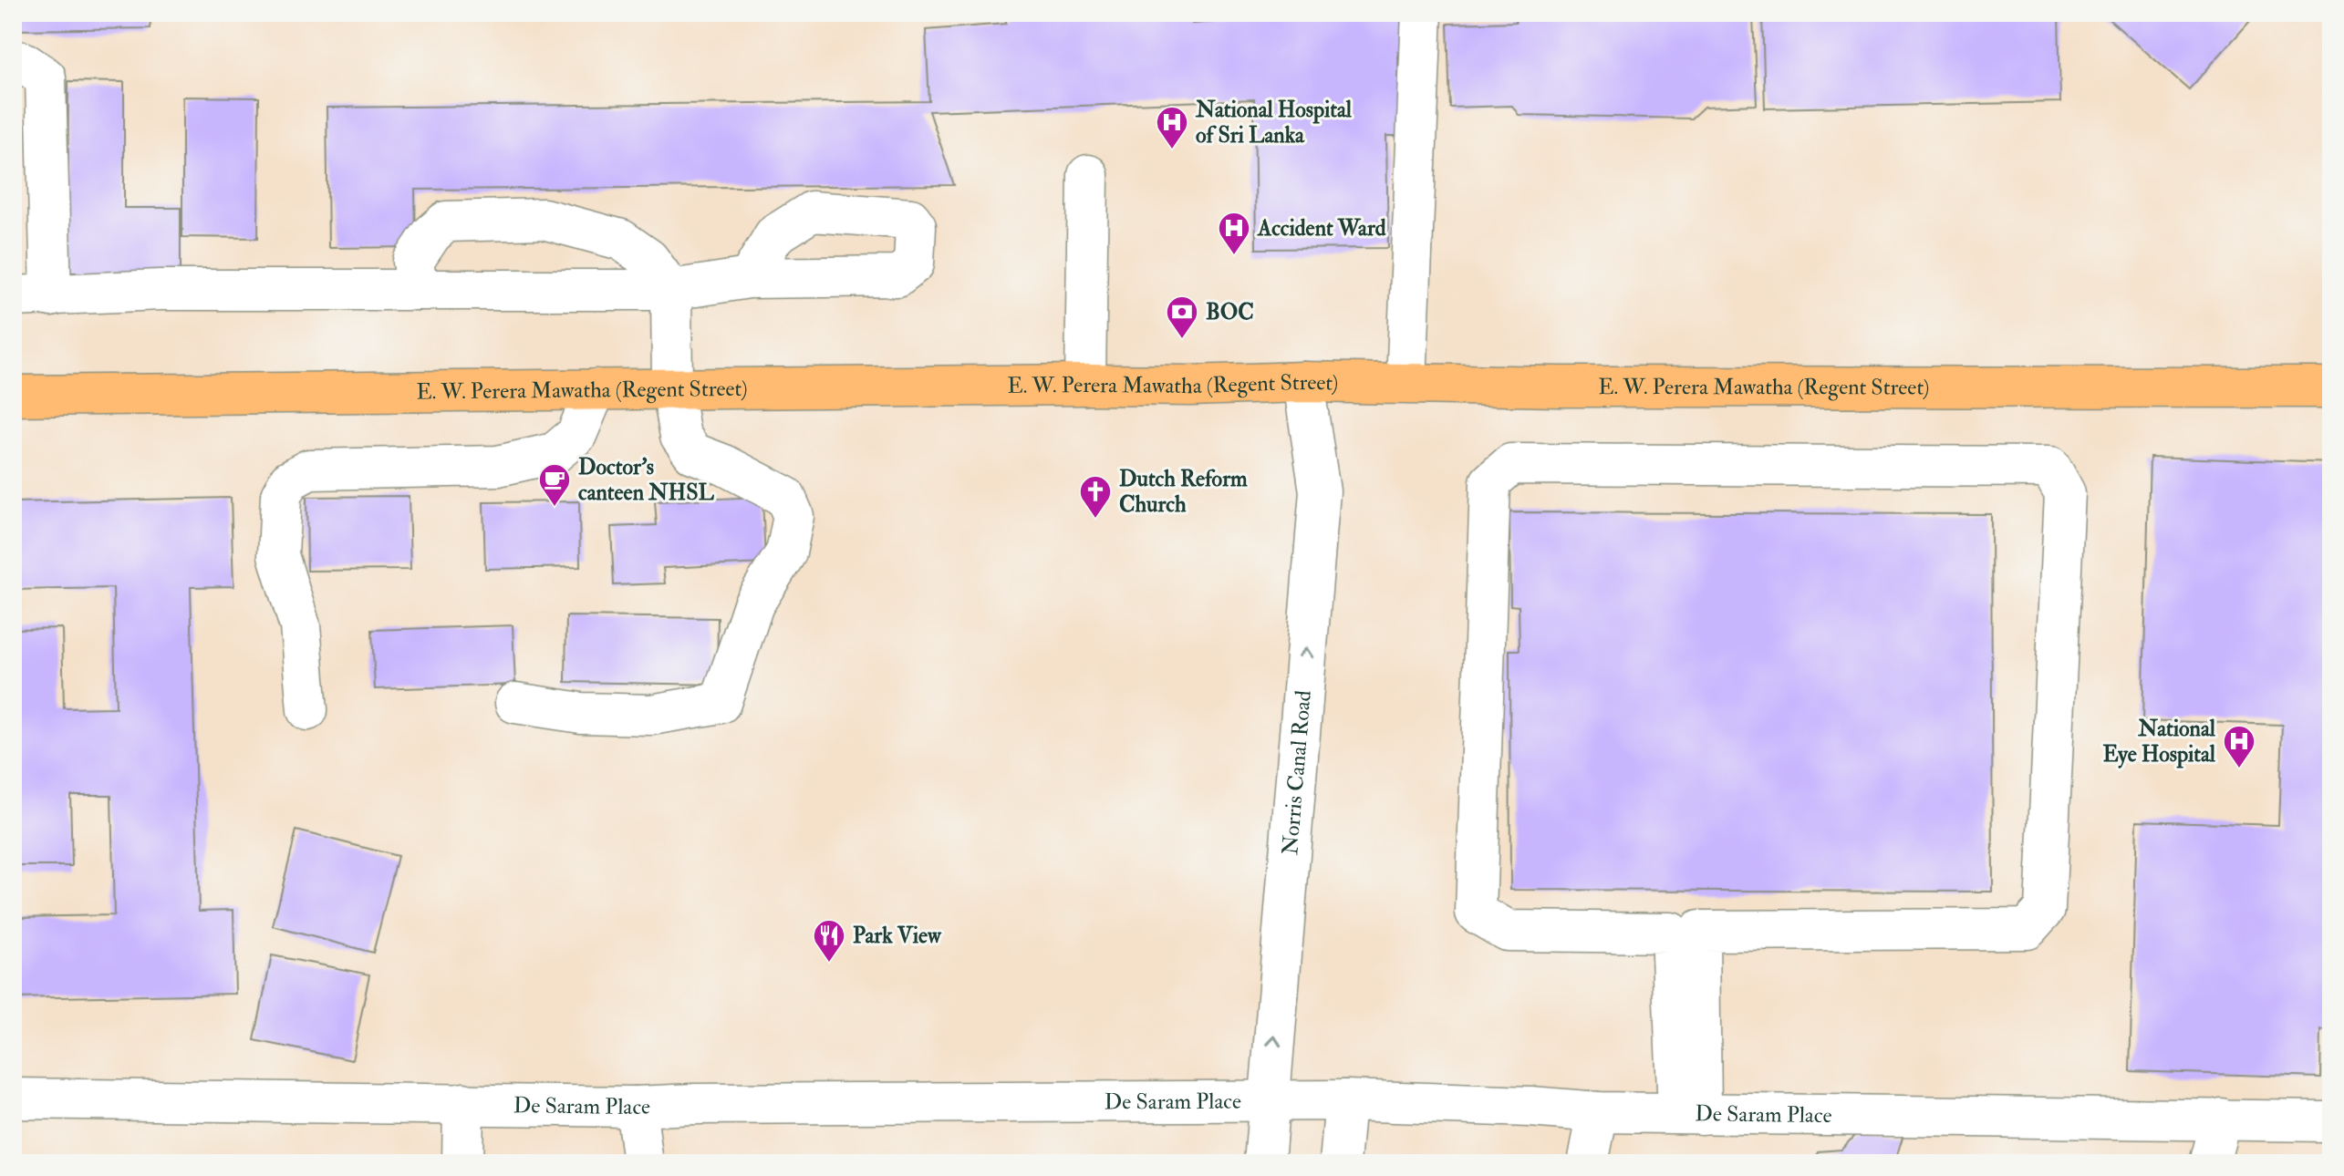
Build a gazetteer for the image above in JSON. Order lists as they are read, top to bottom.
{
  "streets": {
    "main road": ["E. W. Perera Mawatha (Regent Street)"],
    "street": ["Norris Canal Road", "De Saram Place"]
  },
  "crossings": [
    ["E. W. Perera Mawatha (Regent Street)", "Norris Canal Road"],
    ["Norris Canal Road", "De Saram Place"]
  ],
  "one_way": ["Norris Canal Road"],
  "places": {
    "hospital": ["National Hospital of Sri Lanka", "Accident Ward", "National Eye Hospital"],
    "bank": ["BOC"],
    "cafe": ["Doctor's canteen NHSL"],
    "church": ["Dutch Reform Church"],
    "restaurant": ["Park View"]
  }
}
